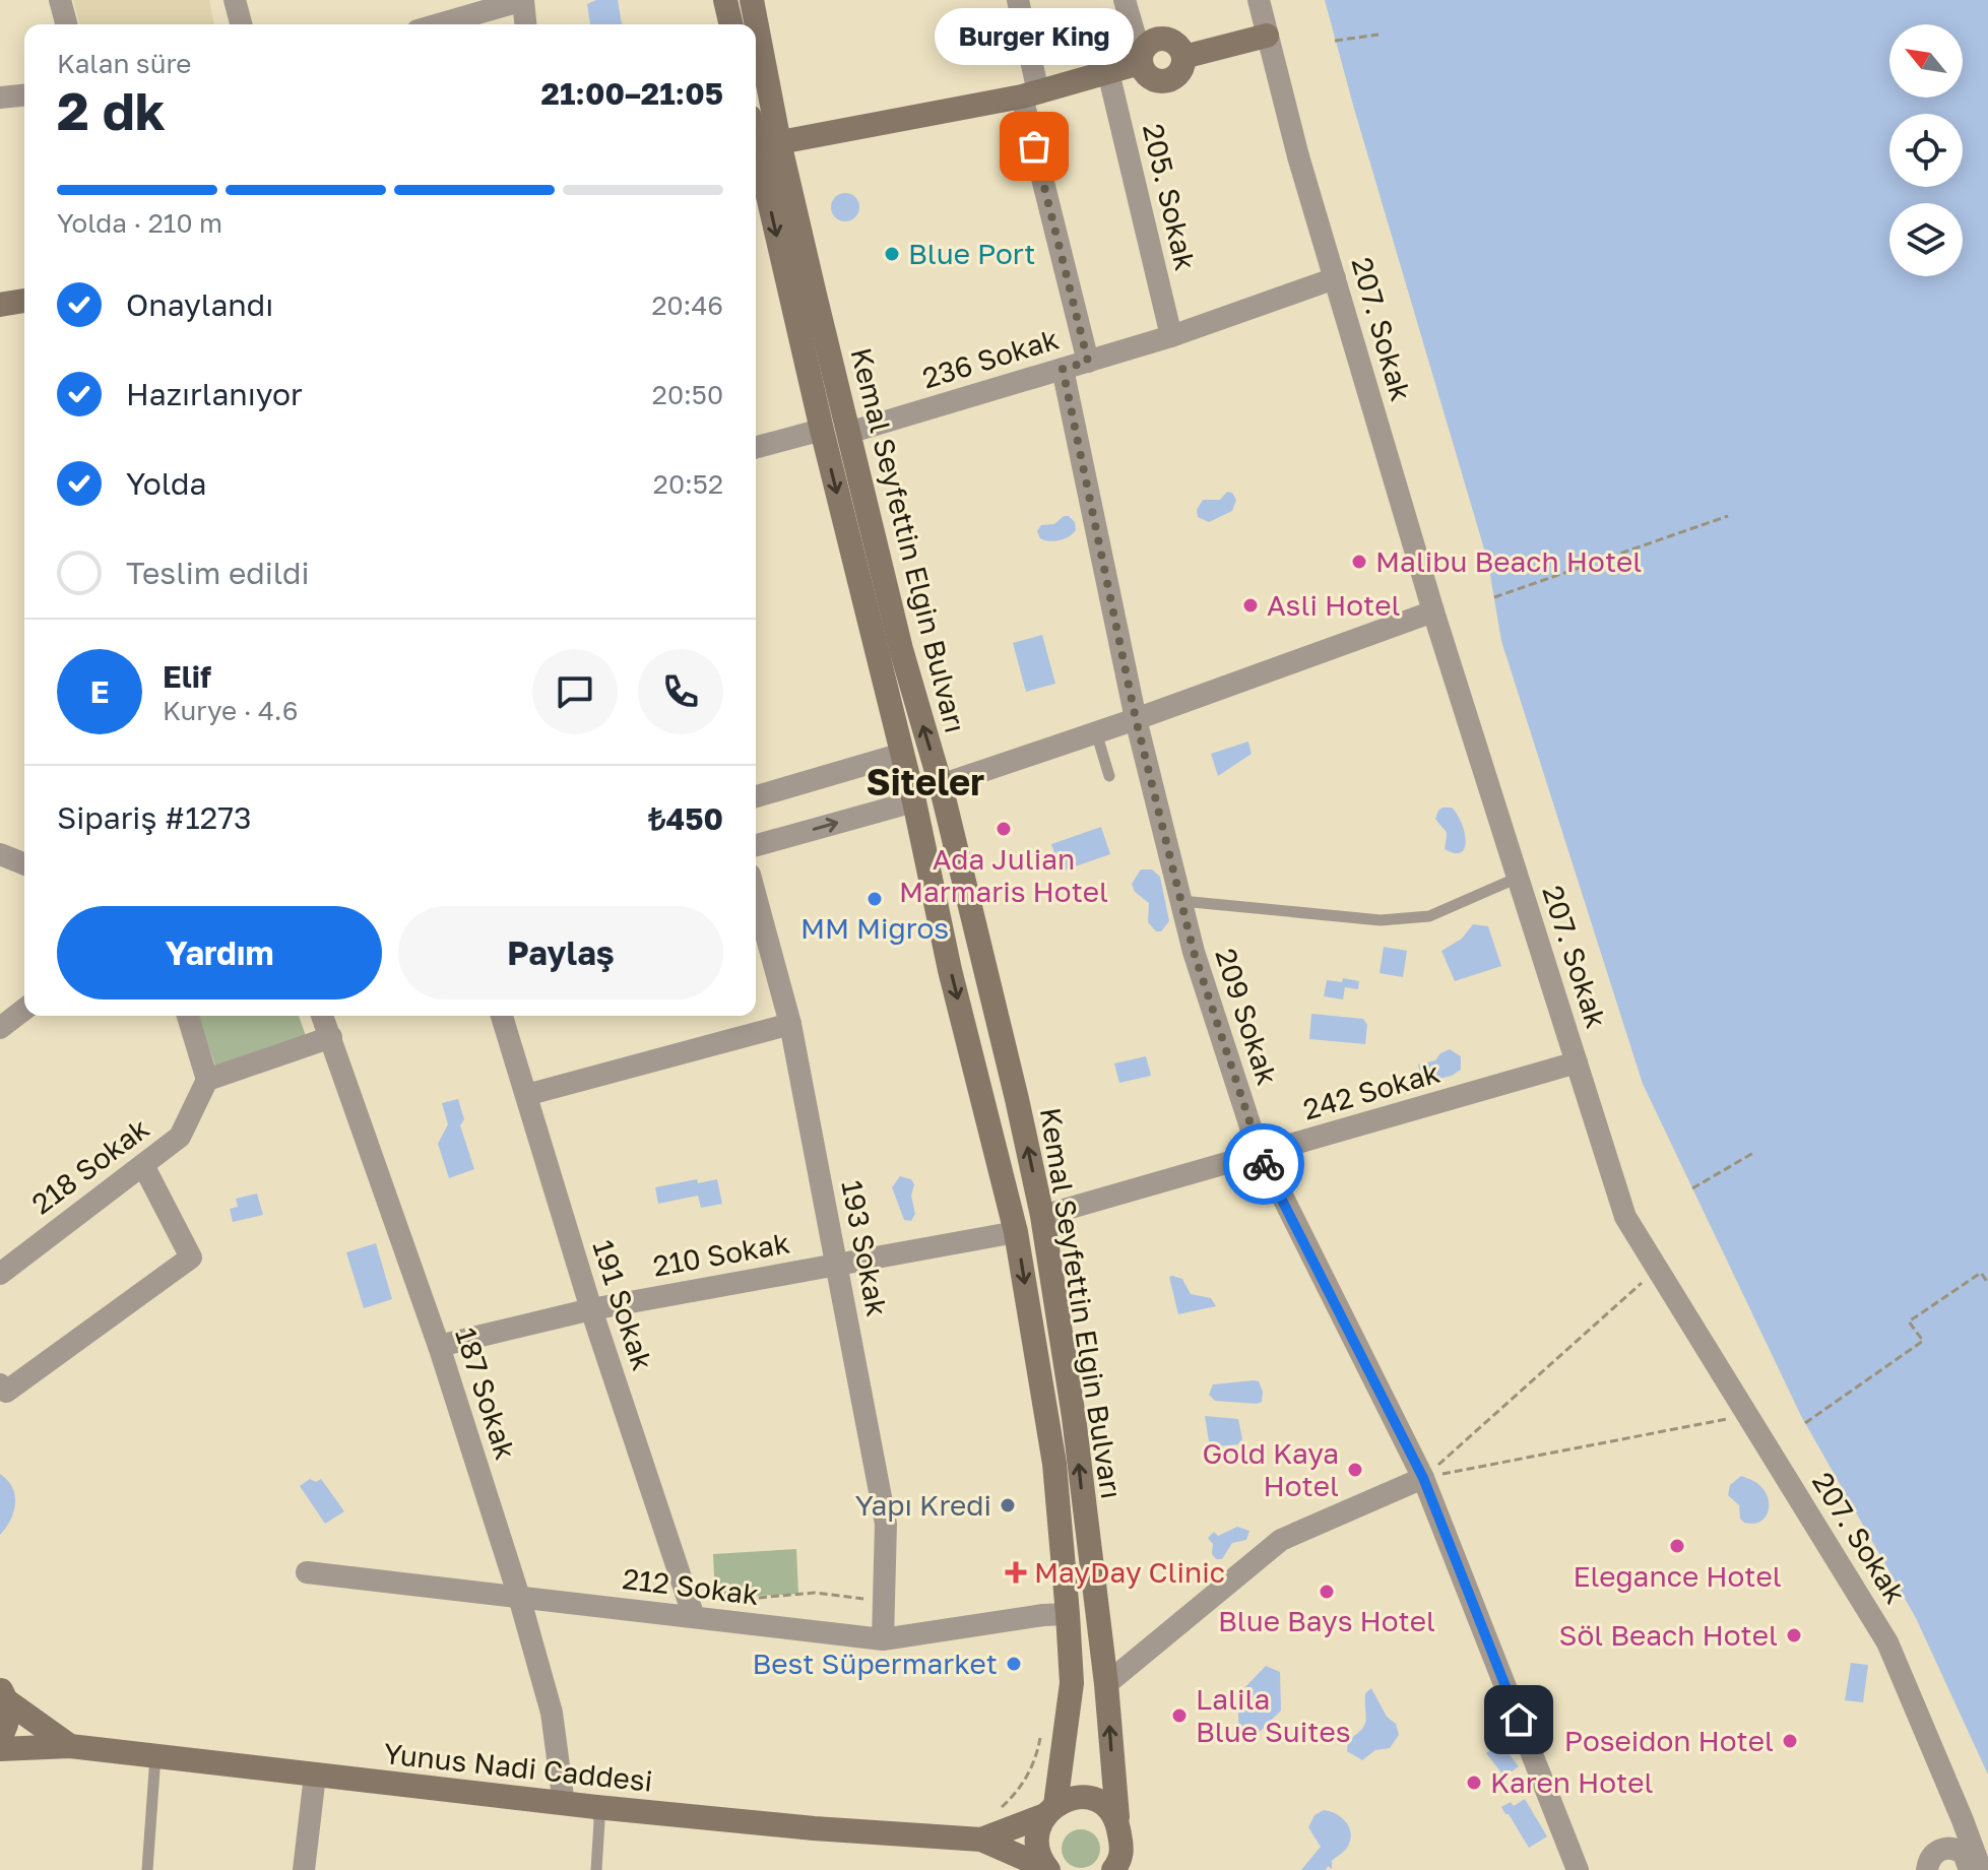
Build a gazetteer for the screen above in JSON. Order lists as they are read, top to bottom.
{
  "streets": {
    "main road": ["Kemal Seyfettin Elgin Bulvarı", "Yunus Nadi Caddesi"],
    "street": [
      "205. Sokak",
      "207. Sokak",
      "236 Sokak",
      "209 Sokak",
      "242 Sokak",
      "218 Sokak",
      "193 Sokak",
      "210 Sokak",
      "191 Sokak",
      "187 Sokak",
      "212 Sokak"
    ]
  },
  "crossings": [
    ["205. Sokak", "236 Sokak"],
    ["207. Sokak", "236 Sokak"],
    ["207. Sokak", "242 Sokak"],
    ["236 Sokak", "Kemal Seyfettin Elgin Bulvarı"],
    ["236 Sokak", "209 Sokak"],
    ["Kemal Seyfettin Elgin Bulvarı", "242 Sokak"],
    ["Kemal Seyfettin Elgin Bulvarı", "210 Sokak"],
    ["Kemal Seyfettin Elgin Bulvarı", "212 Sokak"],
    ["209 Sokak", "242 Sokak"],
    ["193 Sokak", "210 Sokak"],
    ["193 Sokak", "212 Sokak"],
    ["210 Sokak", "191 Sokak"],
    ["210 Sokak", "187 Sokak"],
    ["191 Sokak", "212 Sokak"],
    ["187 Sokak", "212 Sokak"],
    ["187 Sokak", "Yunus Nadi Caddesi"]
  ],
  "districts": ["Siteler"],
  "places": {
    "other": [
      "Burger King",
      "Blue Port",
      "Malibu Beach Hotel",
      "Asli Hotel",
      "Ada Julian Marmaris Hotel",
      "MM Migros",
      "Gold Kaya Hotel",
      "Yapı Kredi",
      "Elegance Hotel",
      "Blue Bays Hotel",
      "Söl Beach Hotel",
      "Best Süpermarket",
      "Lalila Blue Suites",
      "Poseidon Hotel",
      "Karen Hotel"
    ],
    "health": ["MayDay Clinic"]
  },
  "north": "top left",
  "page": {
    "bubble": "Burger King",
    "heading": ["2 dk", "Kalan süre", "21:00–21:05"],
    "panel": [
      "Elif",
      "Kurye · 4.6",
      "Sipariş #1273",
      "₺450"
    ],
    "bar": "Yolda · 210 m",
    "list": [
      ["Onaylandı", "20:46"],
      ["Hazırlanıyor", "20:50"],
      ["Yolda", "20:52"],
      "Teslim edildi"
    ],
    "round": "E",
    "buttons": ["Yardım", "Paylaş"]
  }
}
